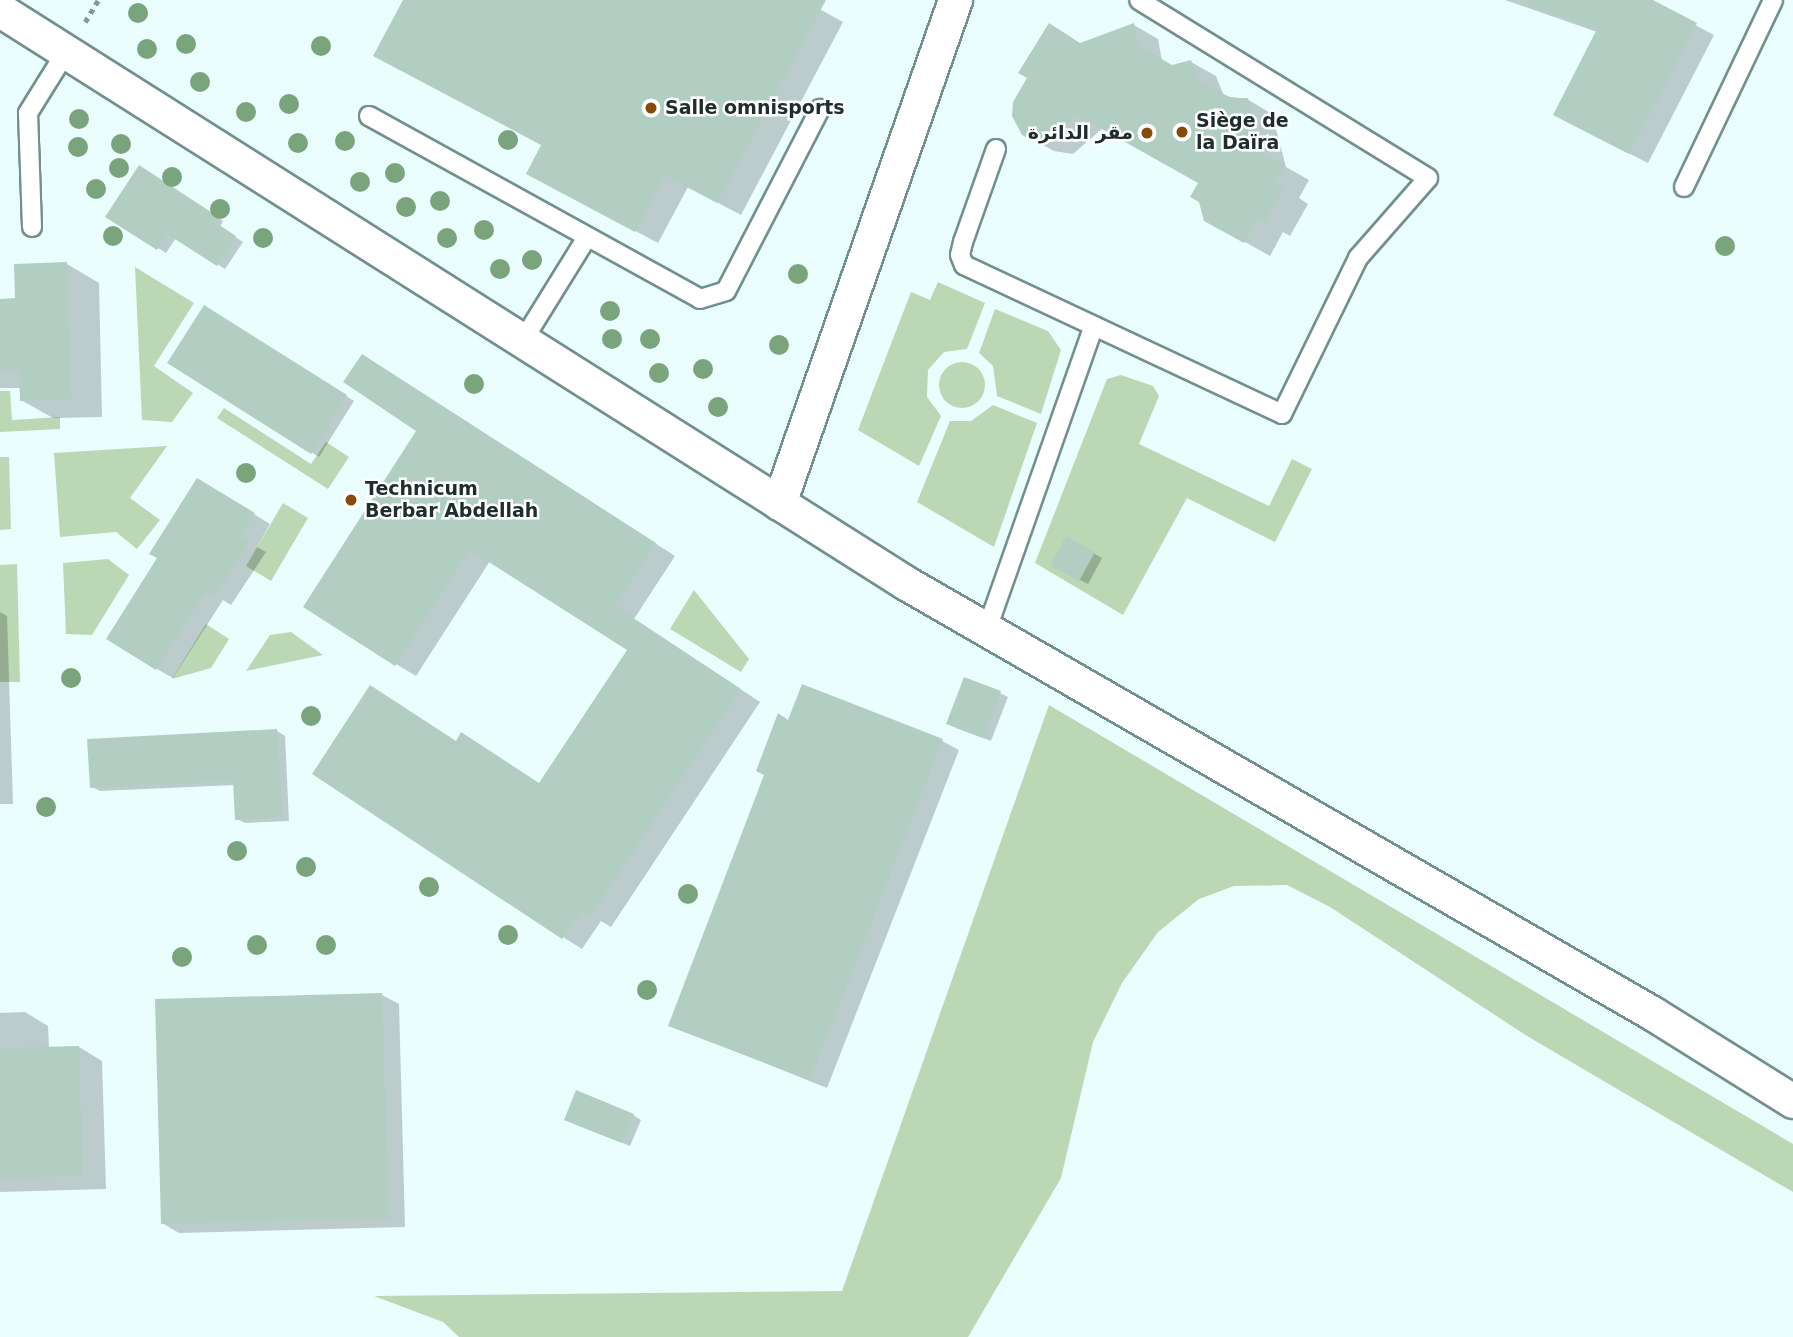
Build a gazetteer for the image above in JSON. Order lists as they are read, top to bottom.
{
  "places": [
    "Salle omnisports",
    "Siège de la Daïra",
    "مقر الدائرة",
    "Technicum Berbar Abdellah"
  ]
}
